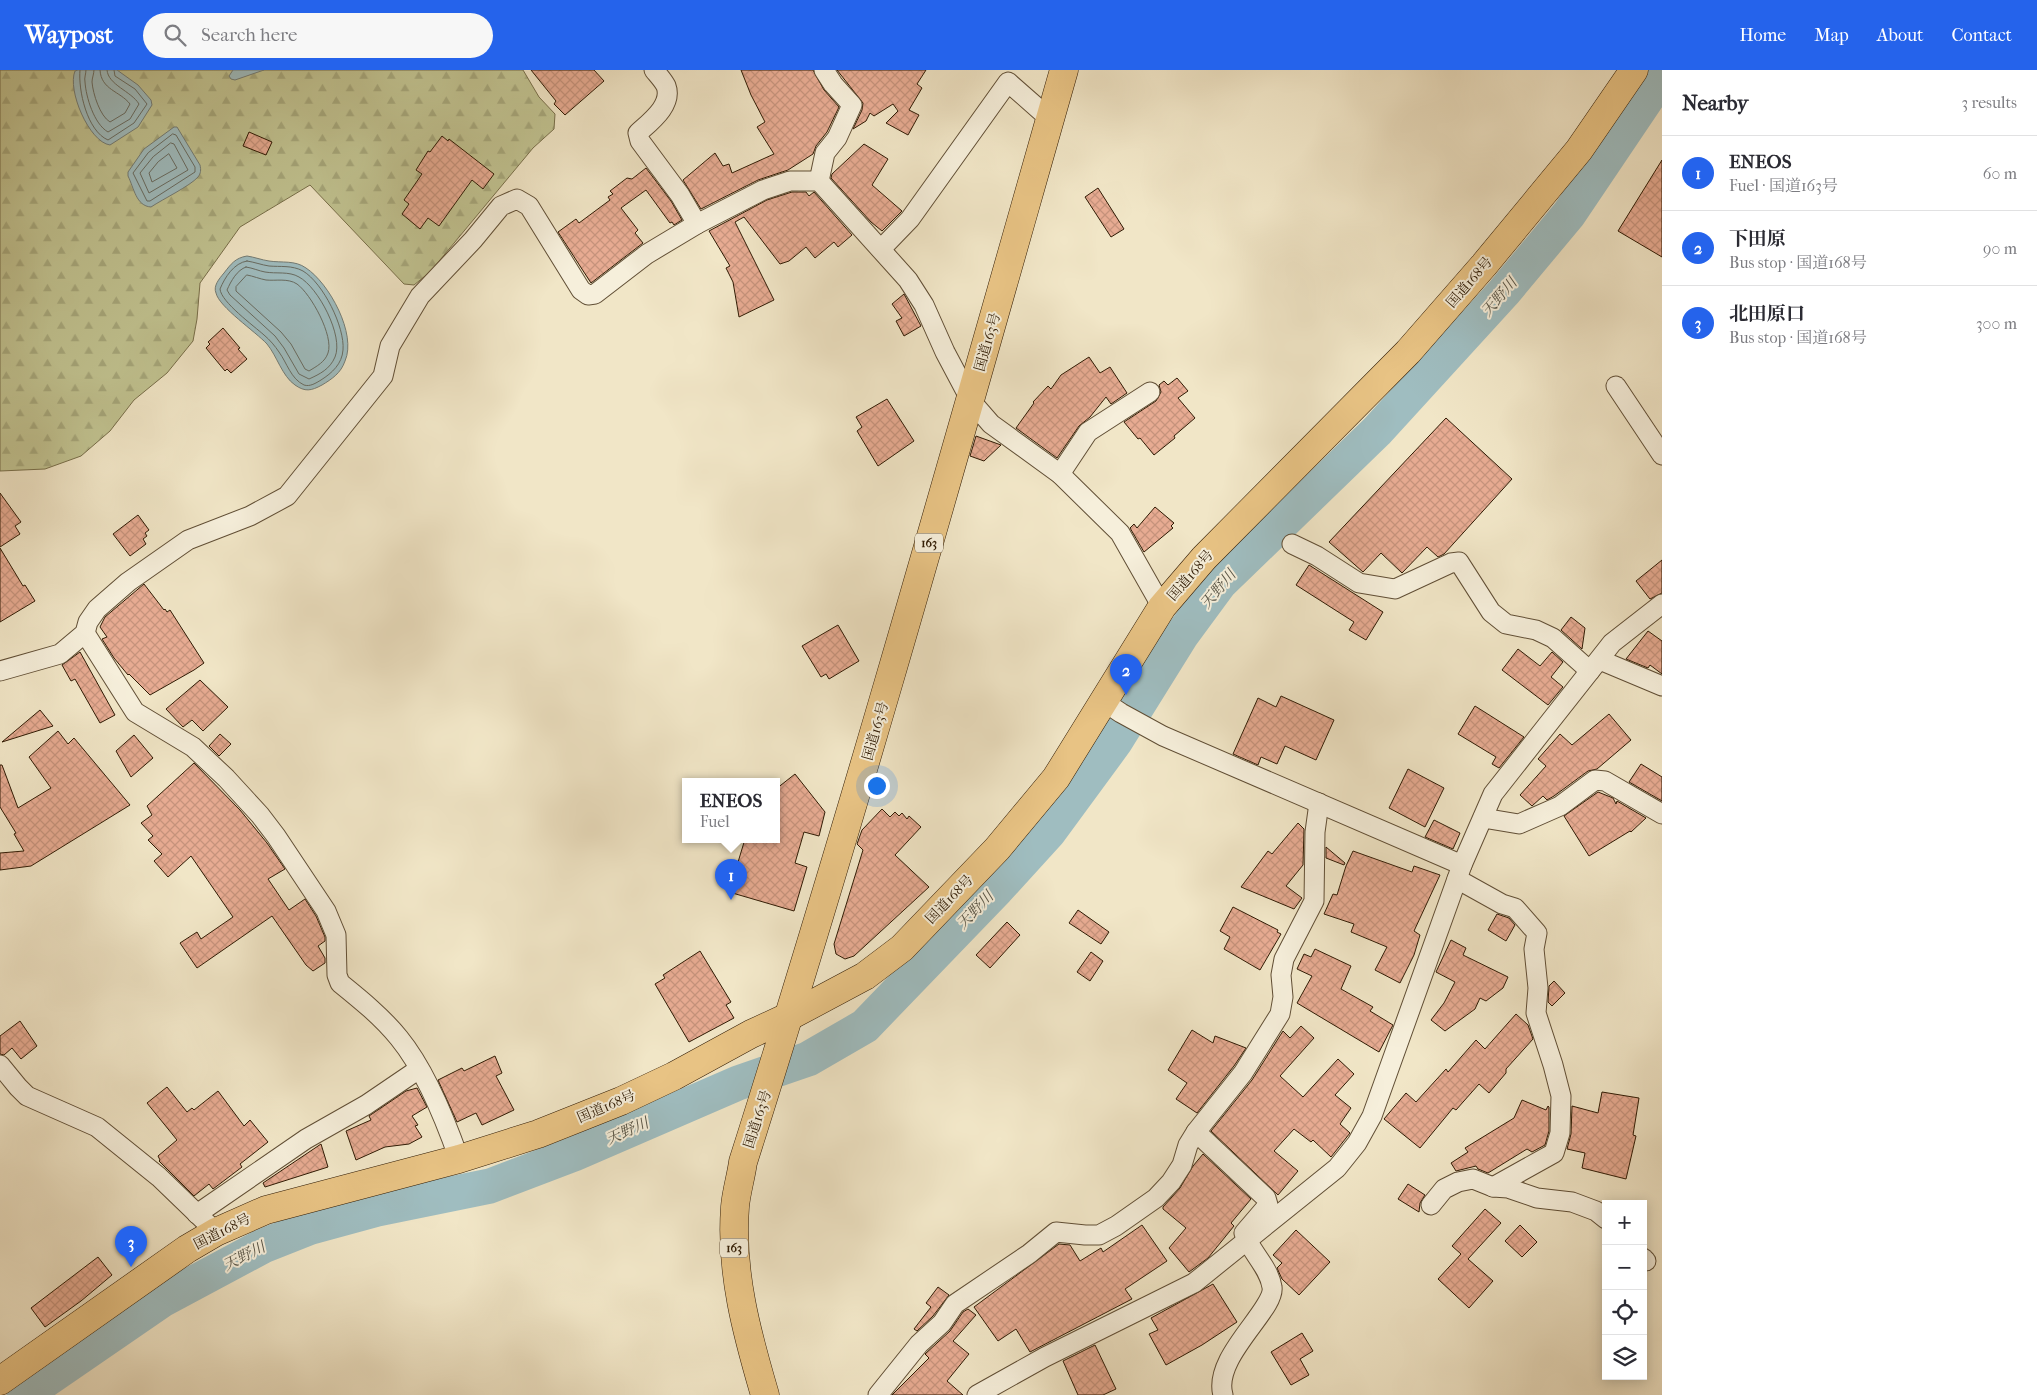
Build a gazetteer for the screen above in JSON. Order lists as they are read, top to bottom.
{
  "streets": {
    "highway": ["国道168号", "国道163号", "163"]
  },
  "crossings": [
    ["国道168号", "国道163号"]
  ],
  "water": ["天野川"],
  "page": {
    "header": "Waypost",
    "search": "Search here",
    "nav": [
      "Home",
      "Map",
      "About",
      "Contact"
    ],
    "heading": ["Nearby", "3 results"],
    "list": [
      {
        "mark": "1",
        "name": "ENEOS",
        "note": "Fuel · 国道163号",
        "value": "60 m"
      },
      {
        "mark": "2",
        "name": "下田原",
        "note": "Bus stop · 国道168号",
        "value": "90 m"
      },
      {
        "mark": "3",
        "name": "北田原口",
        "note": "Bus stop · 国道168号",
        "value": "300 m"
      }
    ],
    "pins": ["2", "1", "3"],
    "popup": ["ENEOS", "Fuel"],
    "map_buttons": ["+", "−"]
  }
}
